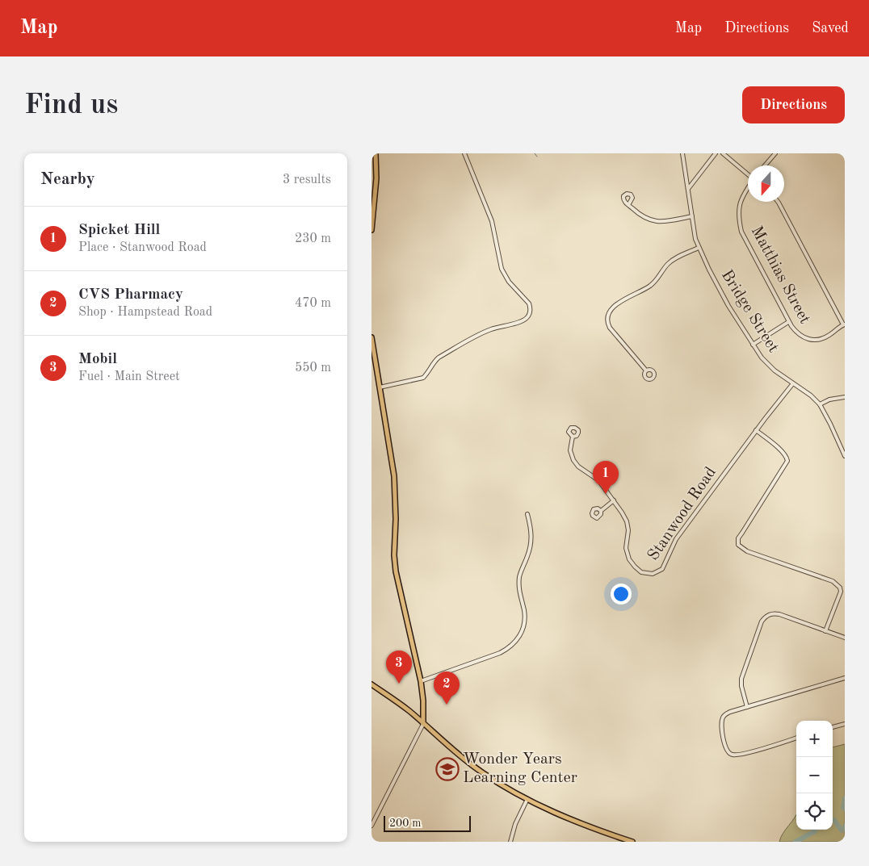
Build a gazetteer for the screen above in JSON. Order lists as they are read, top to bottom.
{
  "streets": {
    "street": ["Matthias Street", "Bridge Street", "Stanwood Road"]
  },
  "crossings": [
    ["Bridge Street", "Stanwood Road"]
  ],
  "places": {
    "school or university": ["Wonder Years Learning Center"]
  },
  "scale_bar": "200 m",
  "north": "bottom",
  "page": {
    "header": "Map",
    "nav": ["Map", "Directions", "Saved"],
    "buttons": "Directions",
    "title": "Find us",
    "heading": ["Nearby", "3 results"],
    "list": [
      {
        "mark": "1",
        "name": "Spicket Hill",
        "note": "Place · Stanwood Road",
        "value": "230 m"
      },
      {
        "mark": "2",
        "name": "CVS Pharmacy",
        "note": "Shop · Hampstead Road",
        "value": "470 m"
      },
      {
        "mark": "3",
        "name": "Mobil",
        "note": "Fuel · Main Street",
        "value": "550 m"
      }
    ],
    "pins": ["1", "3", "2"],
    "map_buttons": ["+", "−"],
    "scale": "200 m"
  }
}
